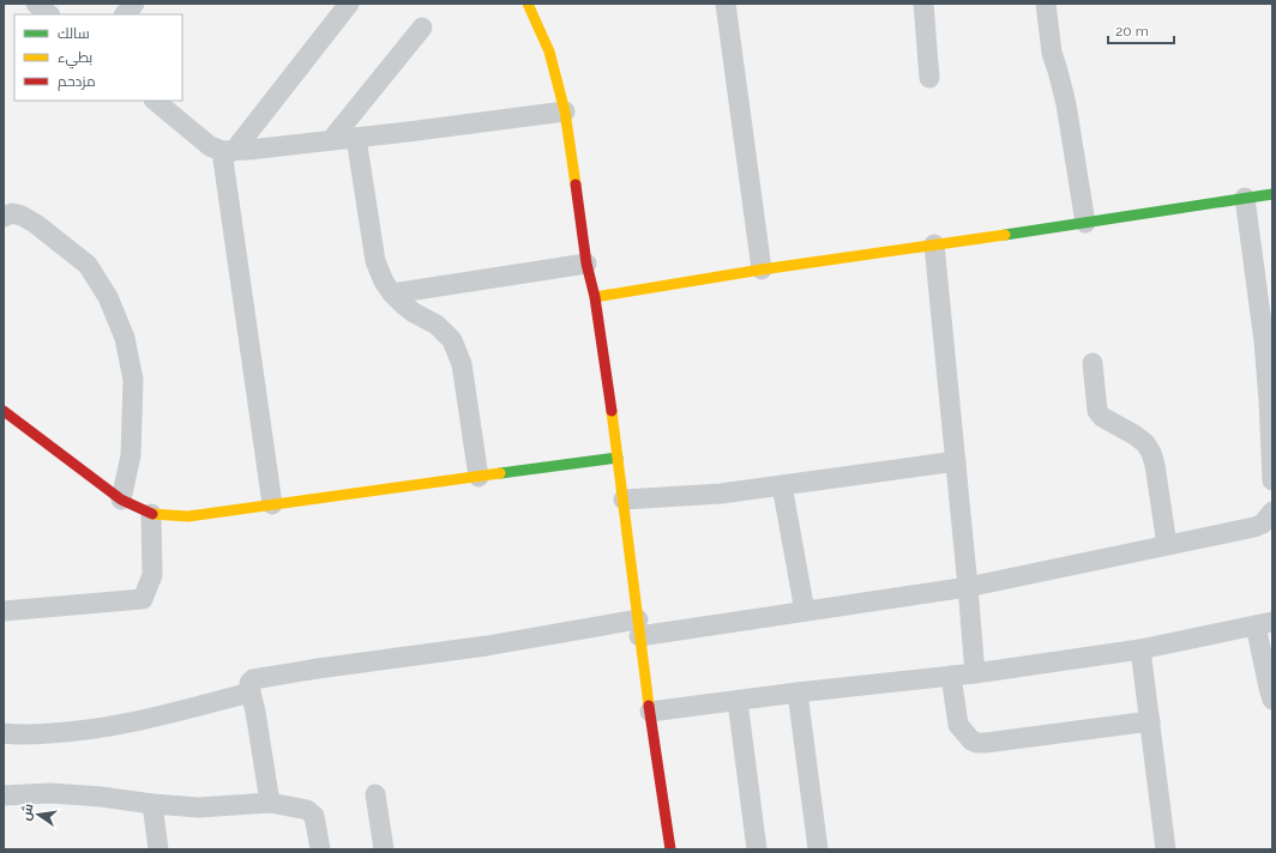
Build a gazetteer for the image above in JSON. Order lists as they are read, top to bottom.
{
  "legend": ["سالك", "بطيء", "مزدحم"],
  "scale_bar": "20 m",
  "north": "left"
}
